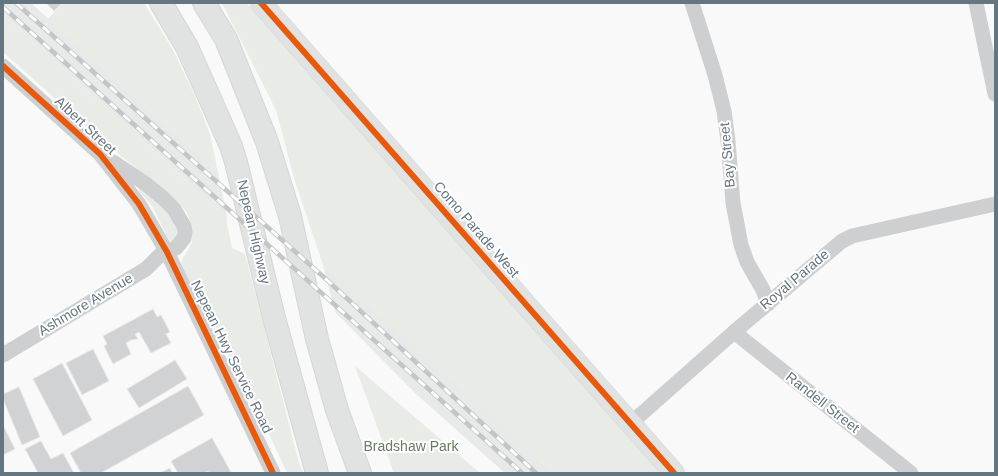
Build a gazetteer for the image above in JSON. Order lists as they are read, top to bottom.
{
  "streets": {
    "highway": ["Nepean Highway"],
    "street": [
      "Albert Street",
      "Bay Street",
      "Como Parade West",
      "Royal Parade",
      "Ashmore Avenue",
      "Nepean Hwy Service Road",
      "Randell Street"
    ]
  },
  "crossings": [
    ["Albert Street", "Ashmore Avenue"],
    ["Albert Street", "Nepean Hwy Service Road"],
    ["Bay Street", "Royal Parade"],
    ["Como Parade West", "Royal Parade"],
    ["Royal Parade", "Randell Street"],
    ["Ashmore Avenue", "Nepean Hwy Service Road"]
  ],
  "parks": ["Bradshaw Park"]
}
